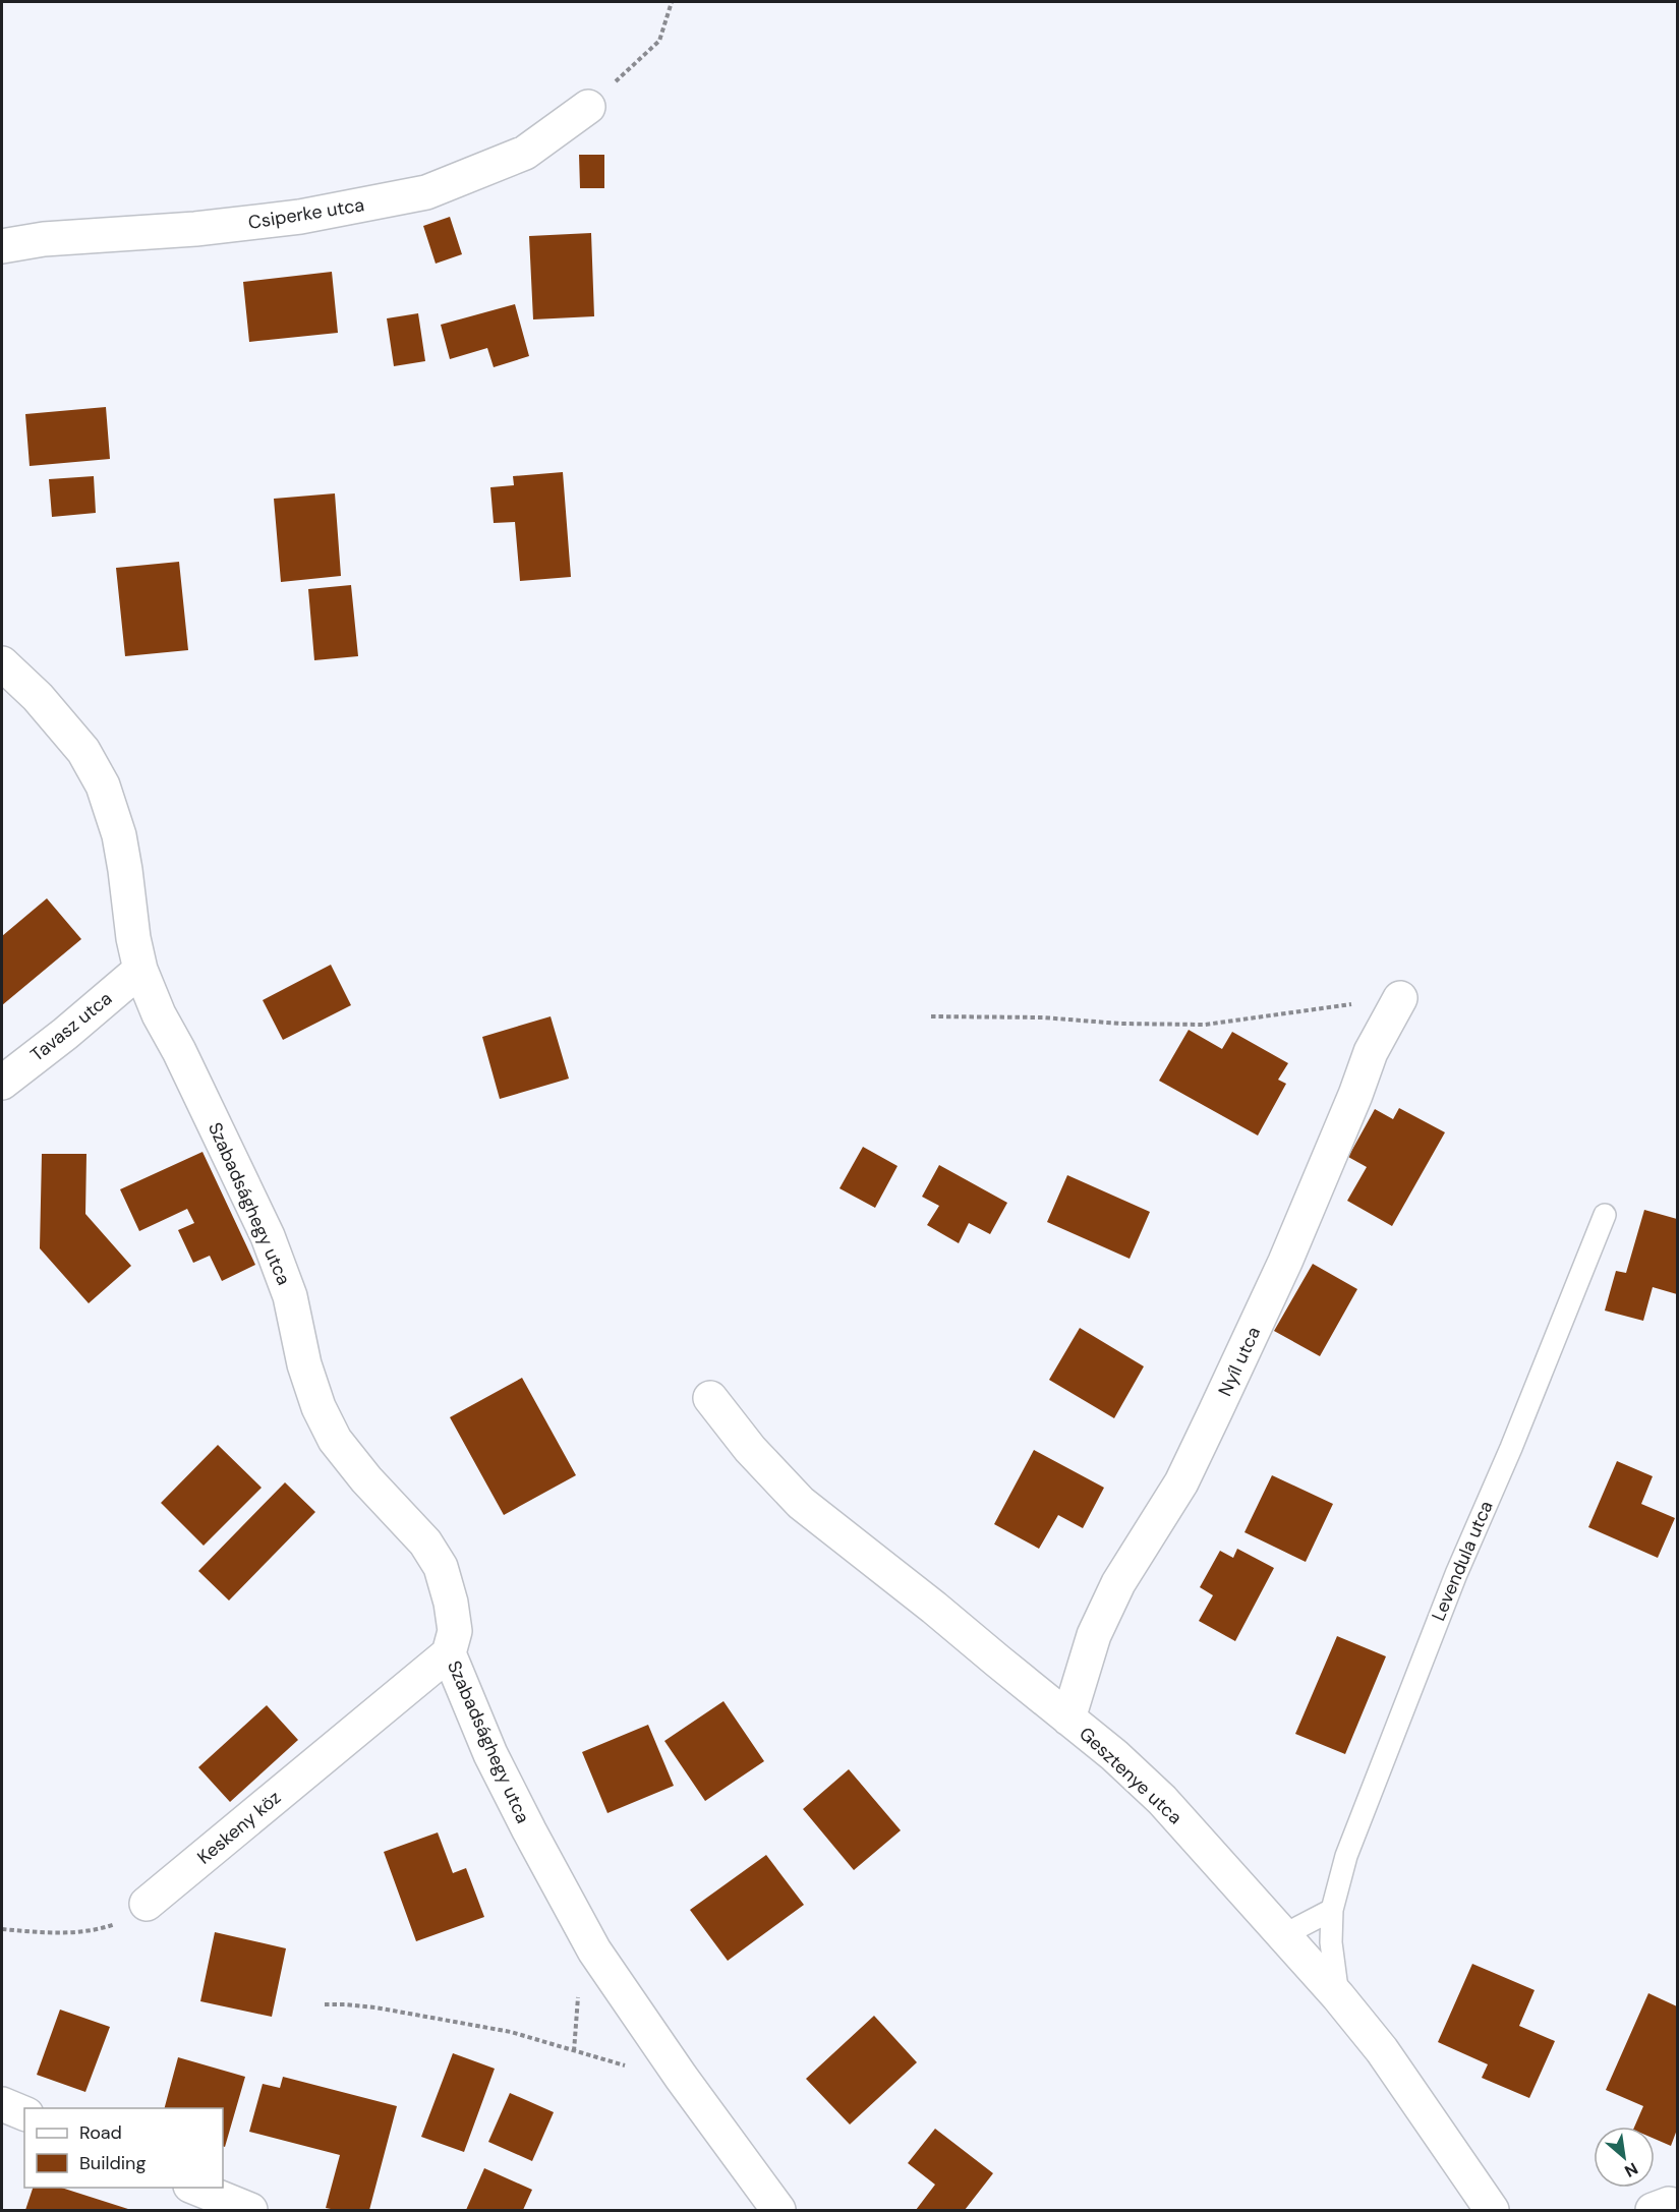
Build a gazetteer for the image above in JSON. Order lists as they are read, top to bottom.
{
  "streets": {
    "street": [
      "Csiperke utca",
      "Tavasz utca",
      "Szabadsághegy utca",
      "Nyíl utca",
      "Gesztenye utca",
      "Keskeny köz"
    ],
    "lane": ["Levendula utca"]
  },
  "crossings": [
    ["Tavasz utca", "Szabadsághegy utca"],
    ["Szabadsághegy utca", "Keskeny köz"],
    ["Nyíl utca", "Gesztenye utca"],
    ["Levendula utca", "Gesztenye utca"]
  ],
  "legend": ["Road", "Building"],
  "north": "bottom right"
}
